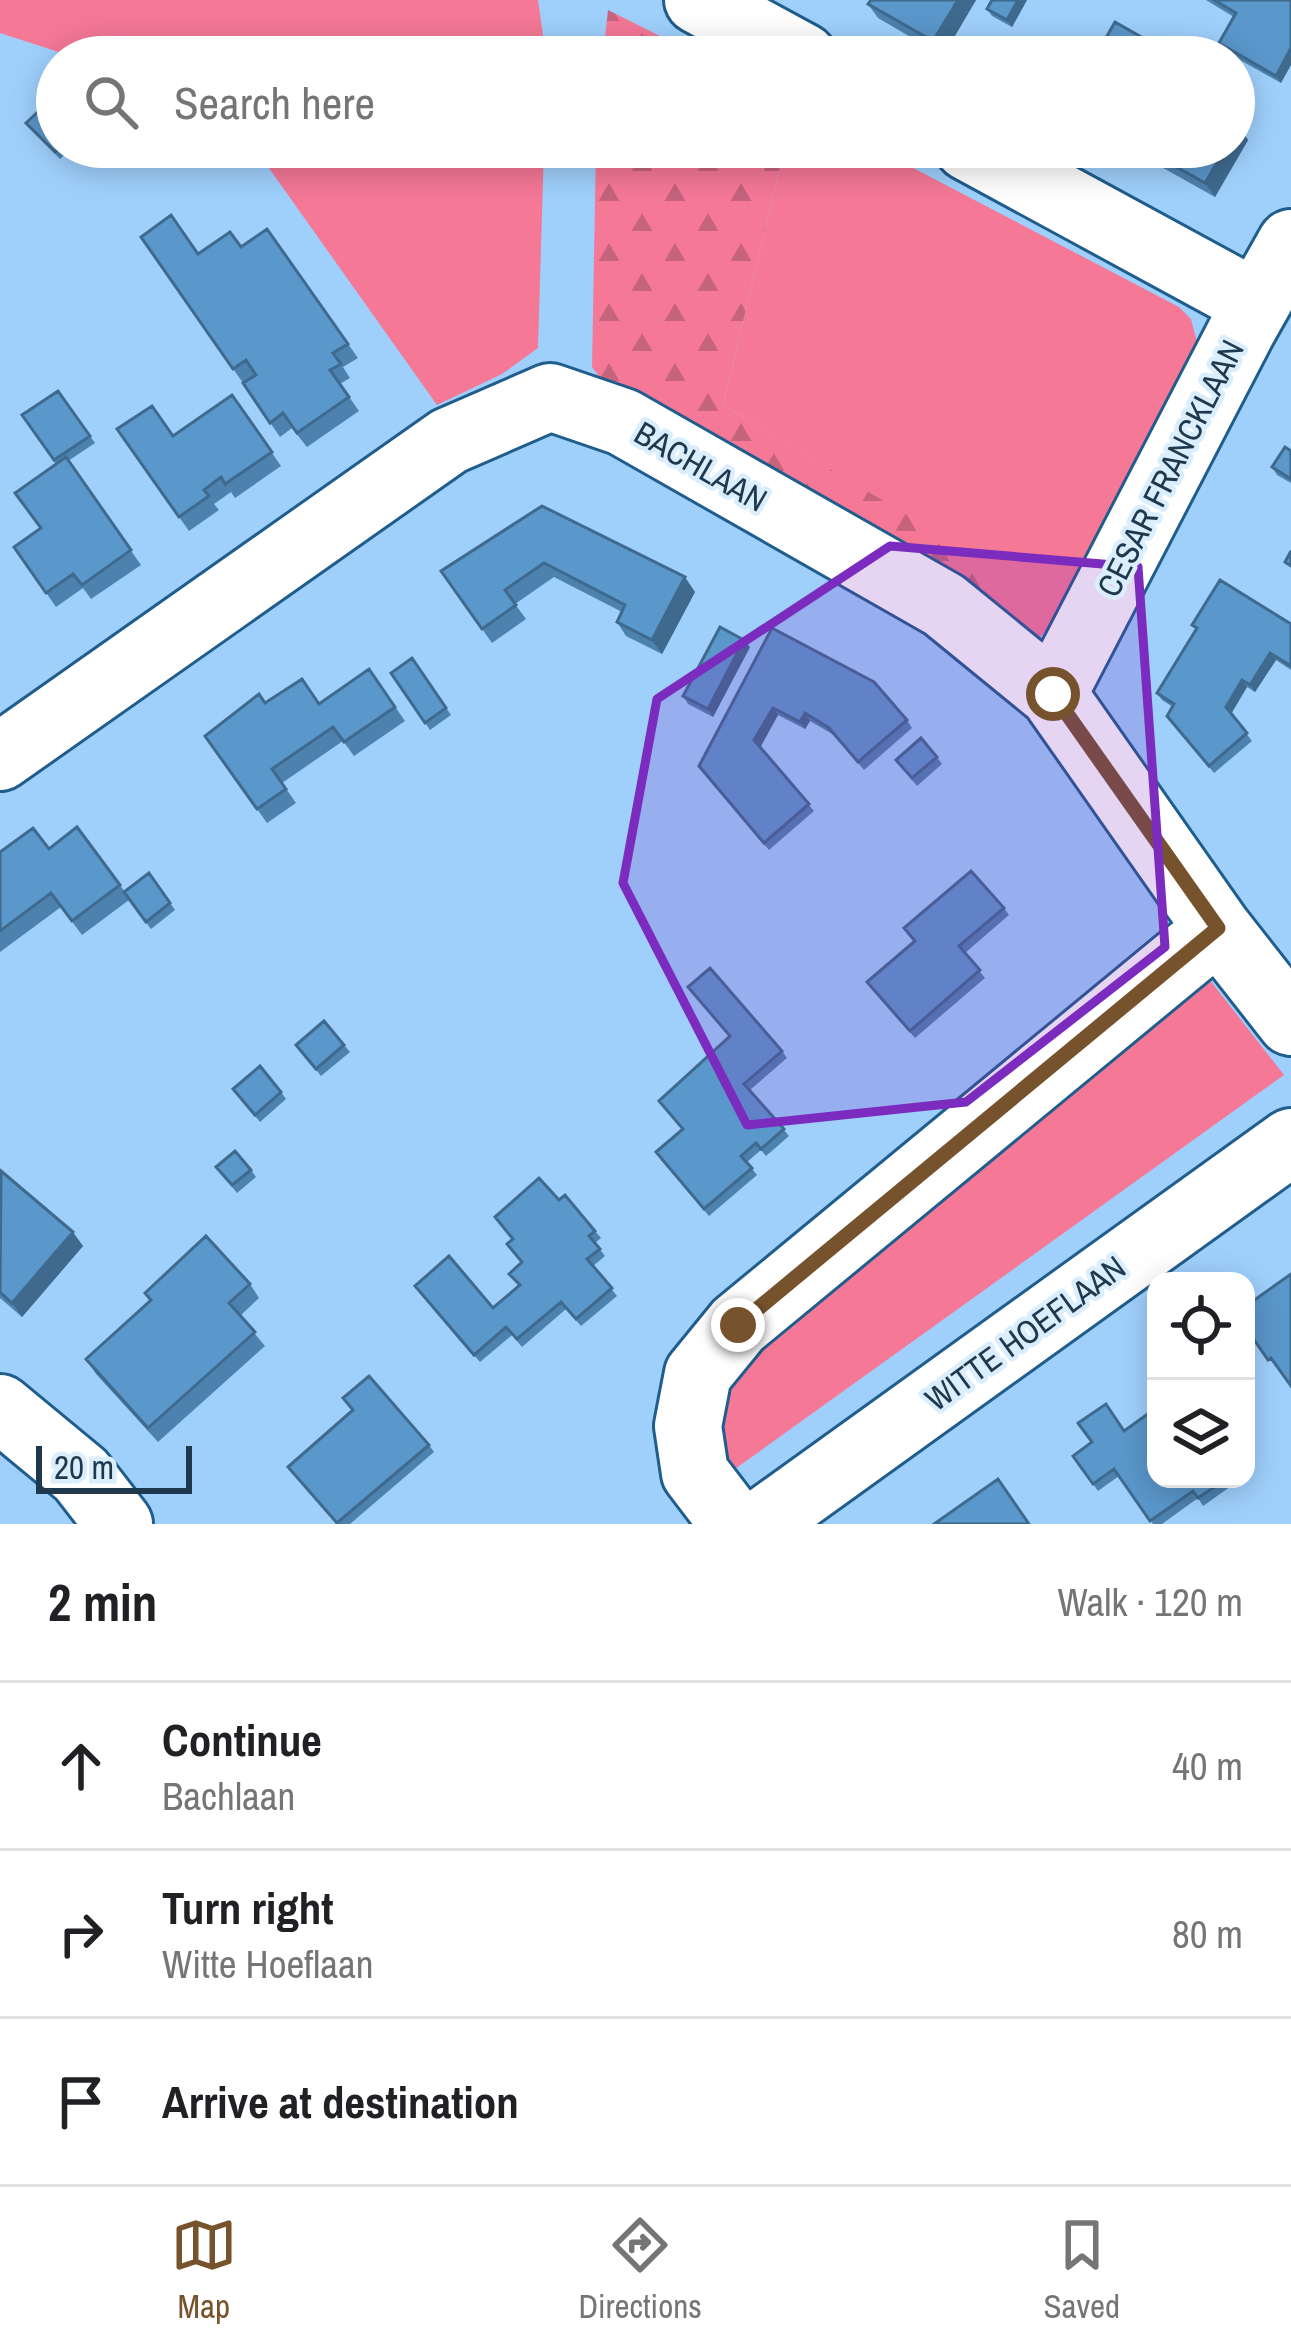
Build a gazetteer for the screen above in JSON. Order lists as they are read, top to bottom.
{
  "streets": {
    "street": ["BACHLAAN", "CESAR FRANCKLAAN", "WITTE HOEFLAAN"]
  },
  "crossings": [
    ["BACHLAAN", "CESAR FRANCKLAAN"]
  ],
  "scale_bar": "20 m",
  "page": {
    "search": "Search here",
    "scale": "20 m",
    "heading": ["2 min", "Walk · 120 m"],
    "list": [
      ["Continue", "Bachlaan", "40 m"],
      ["Turn right", "Witte Hoeflaan", "80 m"],
      "Arrive at destination"
    ],
    "nav": ["Map", "Directions", "Saved"]
  }
}
